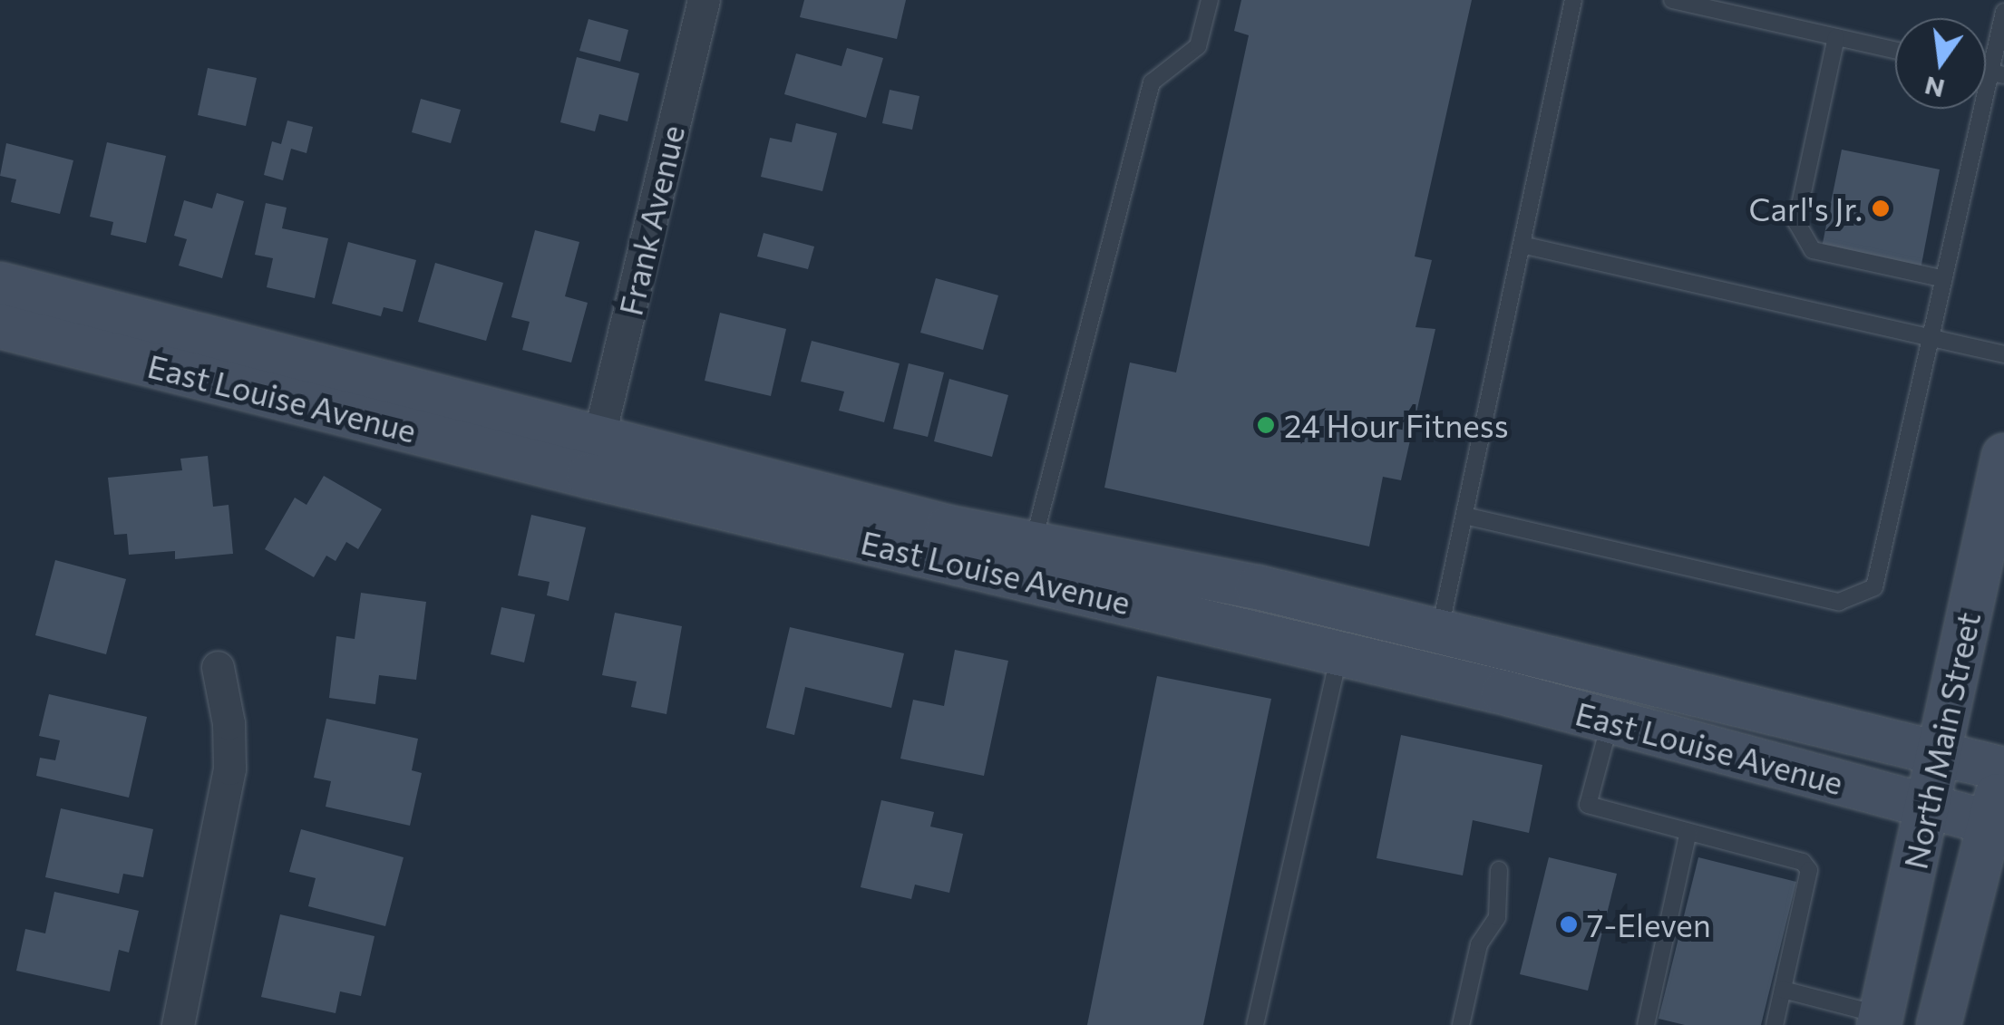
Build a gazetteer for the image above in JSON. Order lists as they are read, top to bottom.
{
  "streets": {
    "street": ["Frank Avenue", "East Louise Avenue", "North Main Street"]
  },
  "crossings": [
    ["Frank Avenue", "East Louise Avenue"],
    ["East Louise Avenue", "North Main Street"]
  ],
  "places": ["Carl's Jr.", "24 Hour Fitness", "7-Eleven"],
  "north": "bottom"
}
